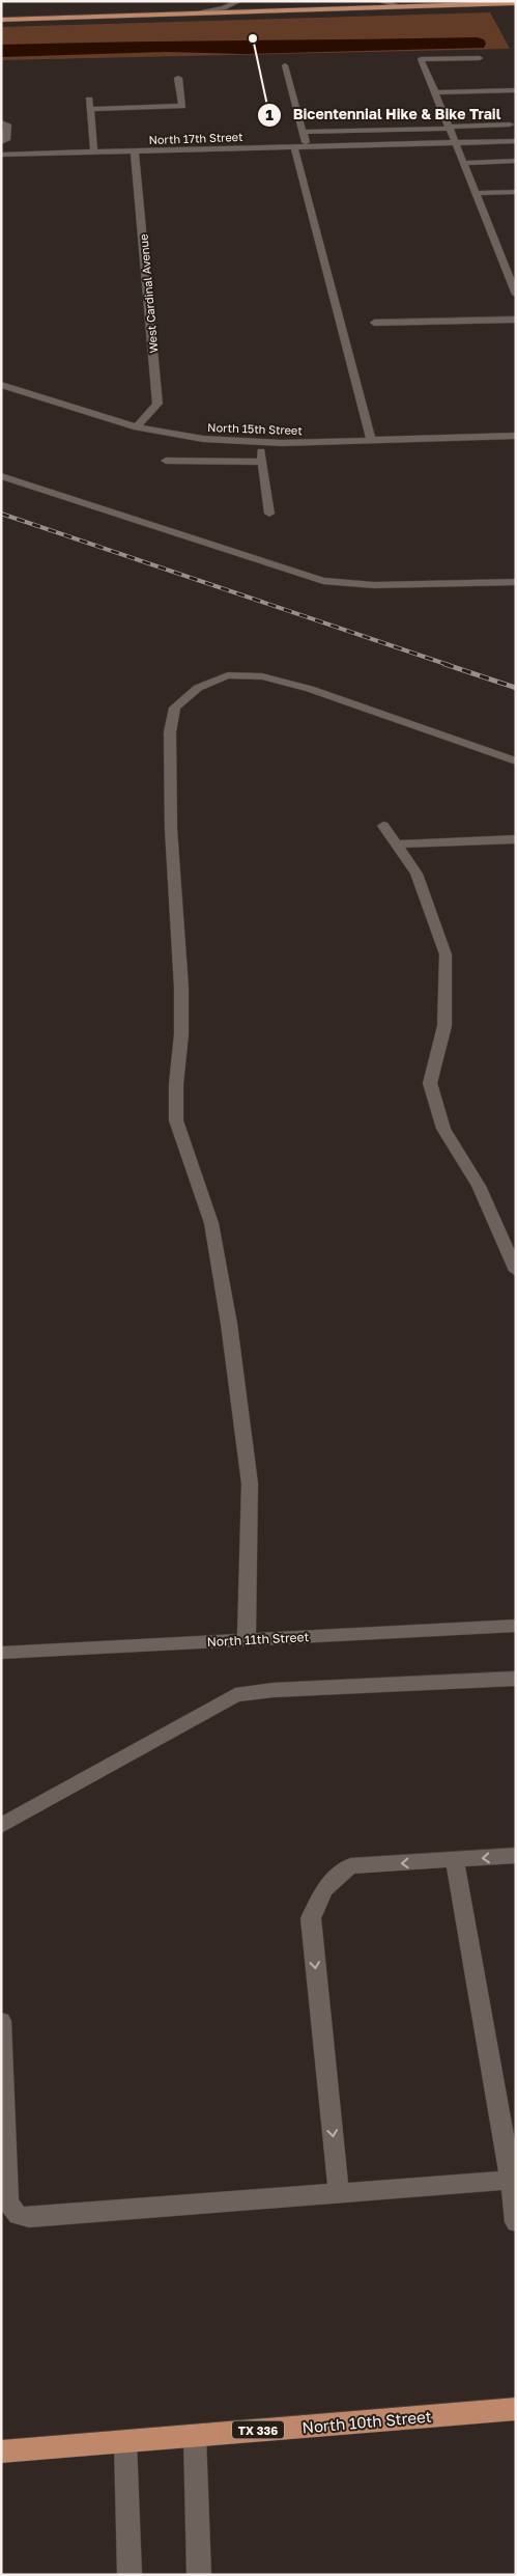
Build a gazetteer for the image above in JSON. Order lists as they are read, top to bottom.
{
  "streets": {
    "main road": ["North 10th Street", "TX 336"],
    "street": [
      "North 17th Street",
      "West Cardinal Avenue",
      "North 15th Street",
      "North 11th Street"
    ]
  },
  "crossings": [
    ["North 17th Street", "West Cardinal Avenue"],
    ["West Cardinal Avenue", "North 15th Street"]
  ],
  "places": ["Bicentennial Hike & Bike Trail"]
}
